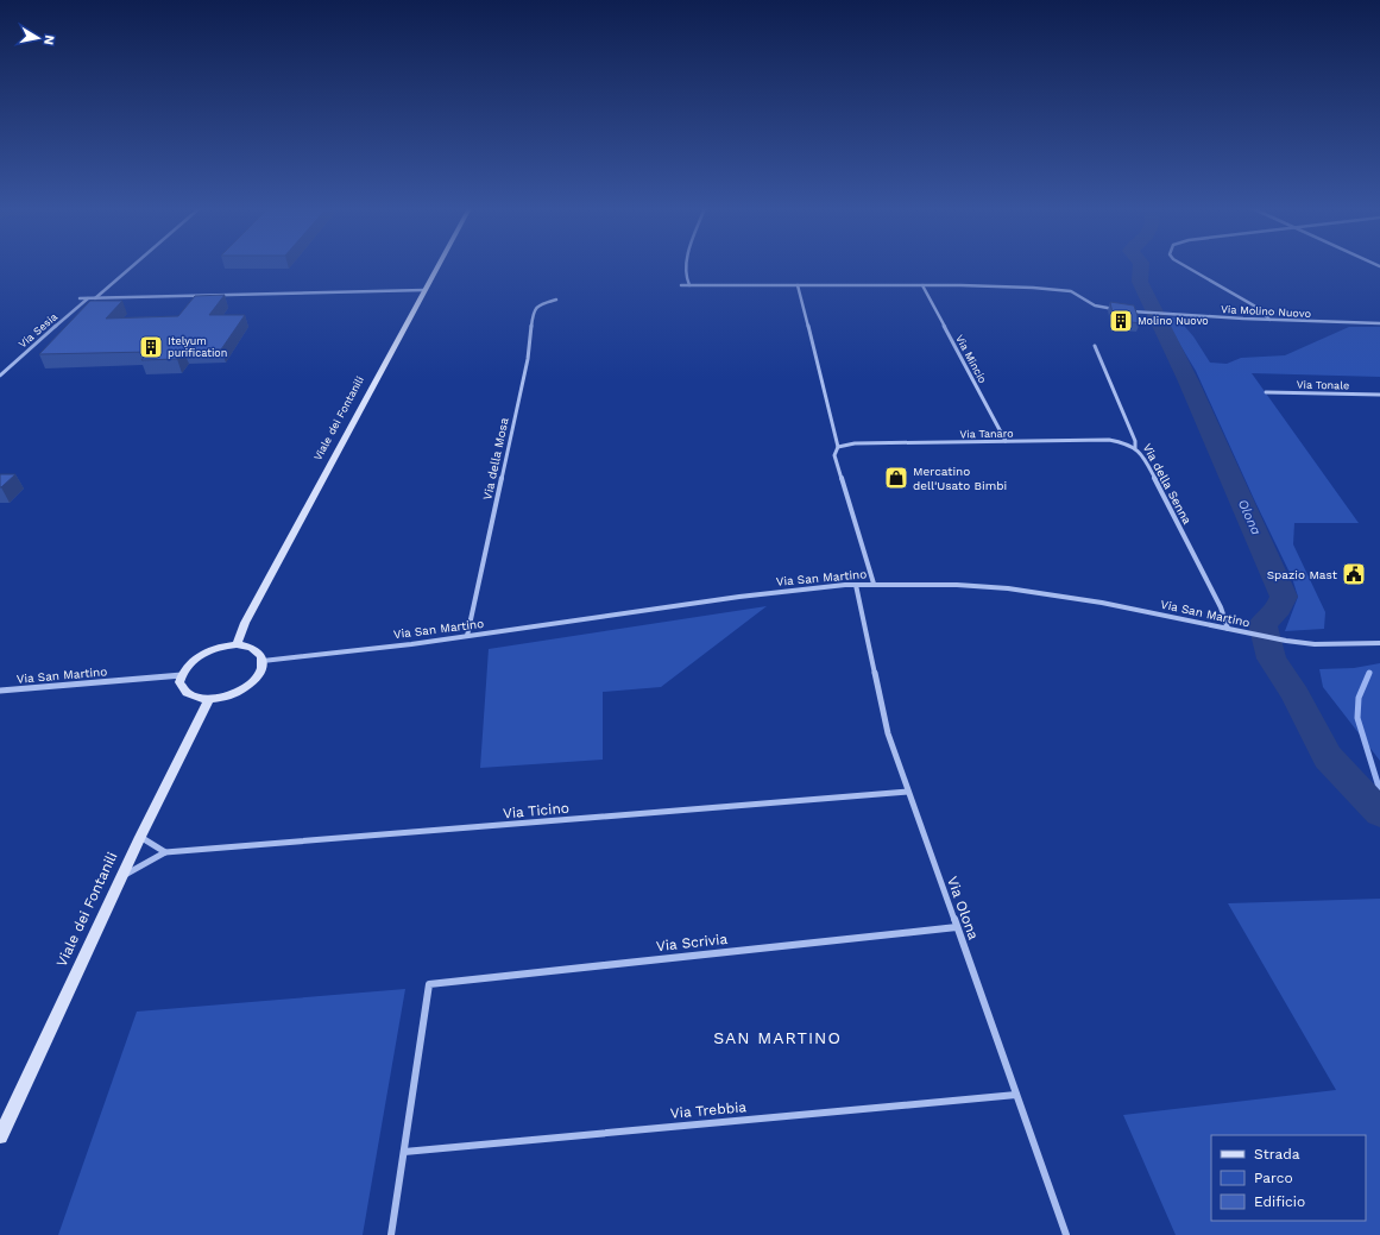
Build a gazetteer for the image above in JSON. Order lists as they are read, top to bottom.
{
  "streets": {
    "main road": ["Viale dei Fontanili"],
    "street": [
      "Via Molino Nuovo",
      "Via Sesia",
      "Via Mincio",
      "Via Tonale",
      "Via Tanaro",
      "Via della Mosa",
      "Via della Senna",
      "Via San Martino",
      "Via Ticino",
      "Via Olona",
      "Via Scrivia",
      "Via Trebbia"
    ]
  },
  "crossings": [
    ["Via Mincio", "Via Tanaro"],
    ["Viale dei Fontanili", "Via San Martino"],
    ["Viale dei Fontanili", "Via Ticino"],
    ["Via Tanaro", "Via della Senna"],
    ["Via della Mosa", "Via San Martino"],
    ["Via della Senna", "Via San Martino"],
    ["Via San Martino", "Via Olona"],
    ["Via Ticino", "Via Olona"],
    ["Via Olona", "Via Scrivia"],
    ["Via Olona", "Via Trebbia"],
    ["Via Scrivia", "Via Trebbia"]
  ],
  "districts": ["SAN MARTINO"],
  "water": ["Olona"],
  "places": {
    "building": ["Molino Nuovo", "Itelyum purification"],
    "shop": ["Mercatino dell'Usato Bimbi"],
    "public building": ["Spazio Mast"]
  },
  "legend": ["Strada", "Parco", "Edificio"],
  "north": "right"
}
